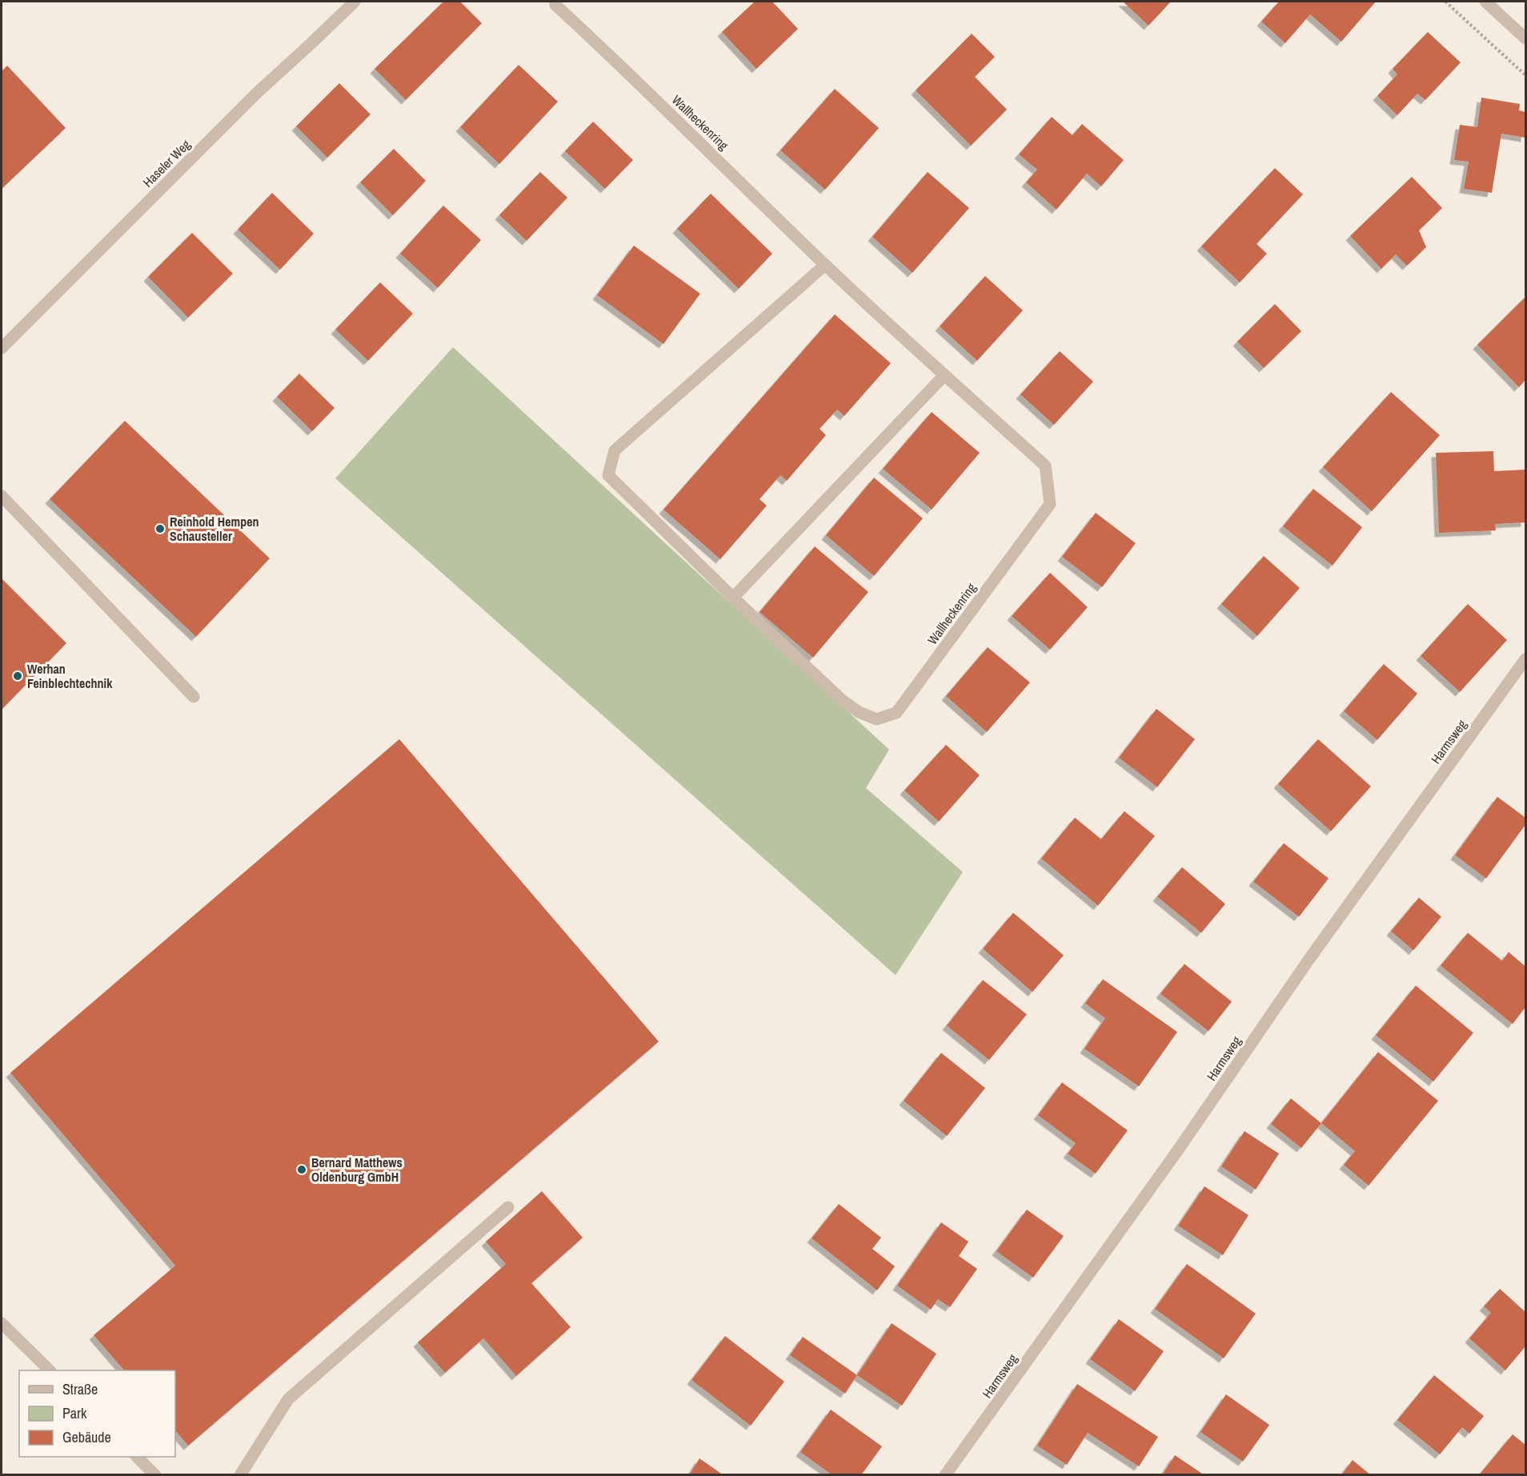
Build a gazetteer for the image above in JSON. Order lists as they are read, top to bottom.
{
  "streets": {
    "street": ["Wallheckenring", "Haseler Weg", "Harmsweg"]
  },
  "places": ["Reinhold Hempen Schausteller", "Werhan Feinblechtechnik", "Bernard Matthews Oldenburg GmbH"],
  "legend": ["Straße", "Park", "Gebäude"]
}
